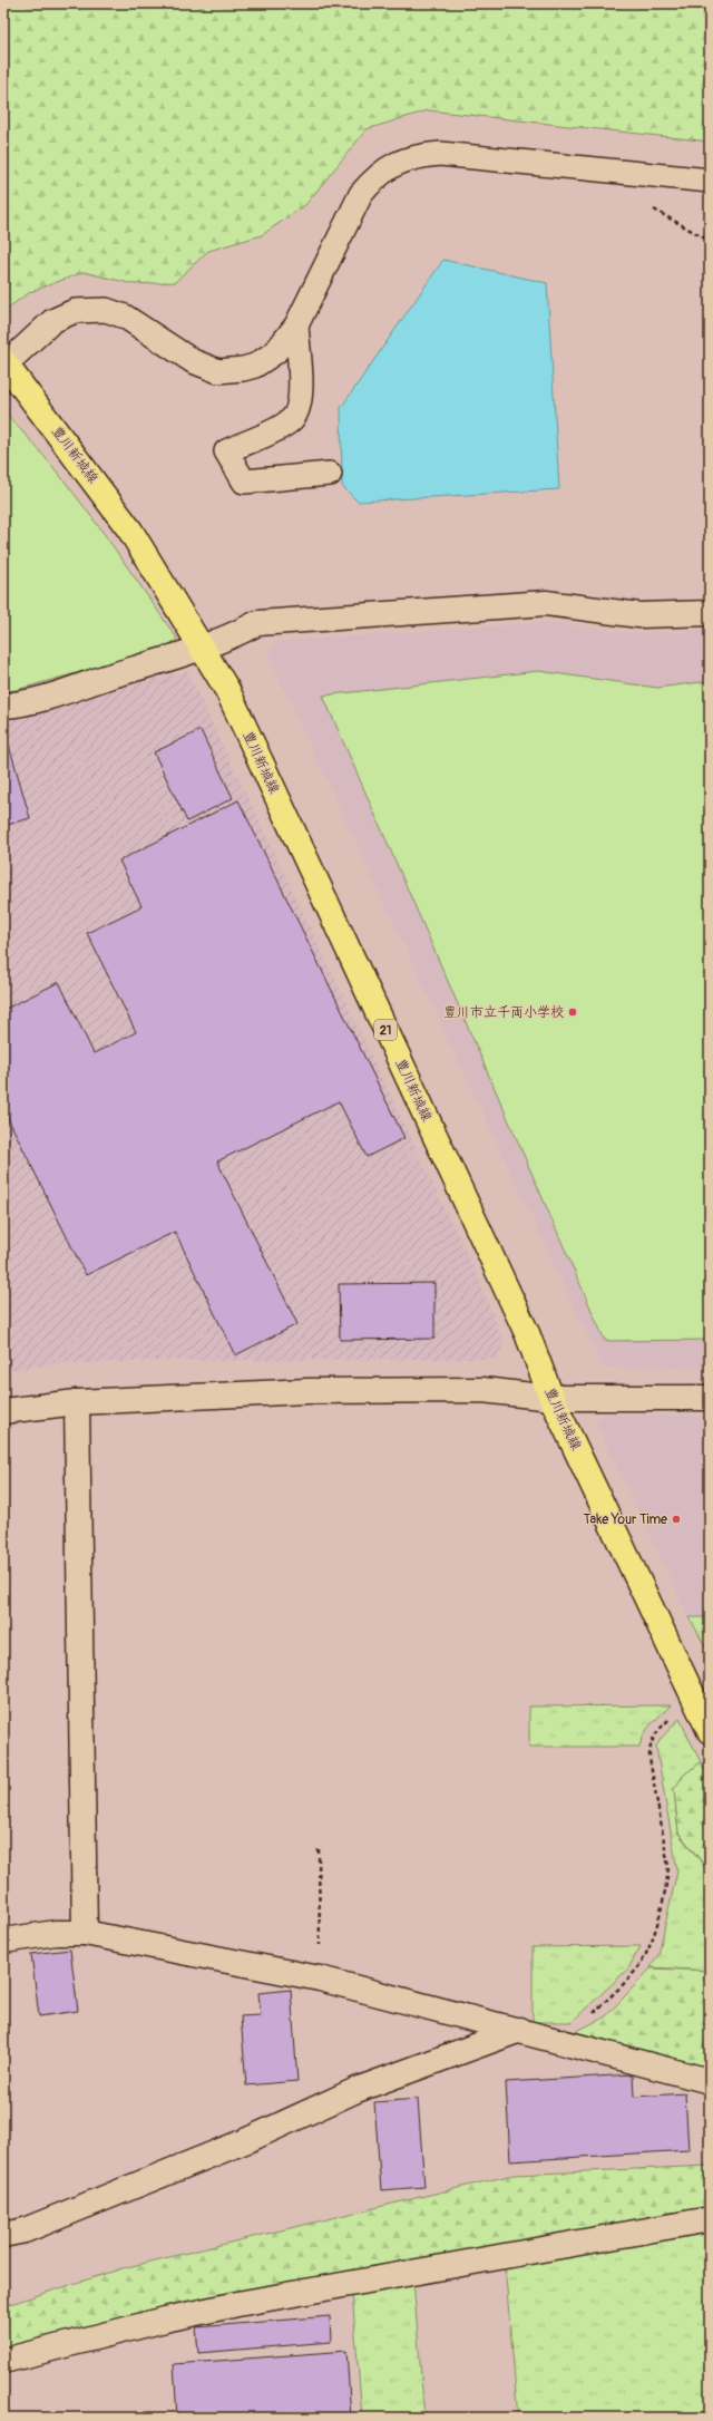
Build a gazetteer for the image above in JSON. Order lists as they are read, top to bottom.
{
  "streets": {
    "main road": ["豊川新城線", "21"]
  },
  "places": ["豊川市立千両小学校", "Take Your Time"]
}
